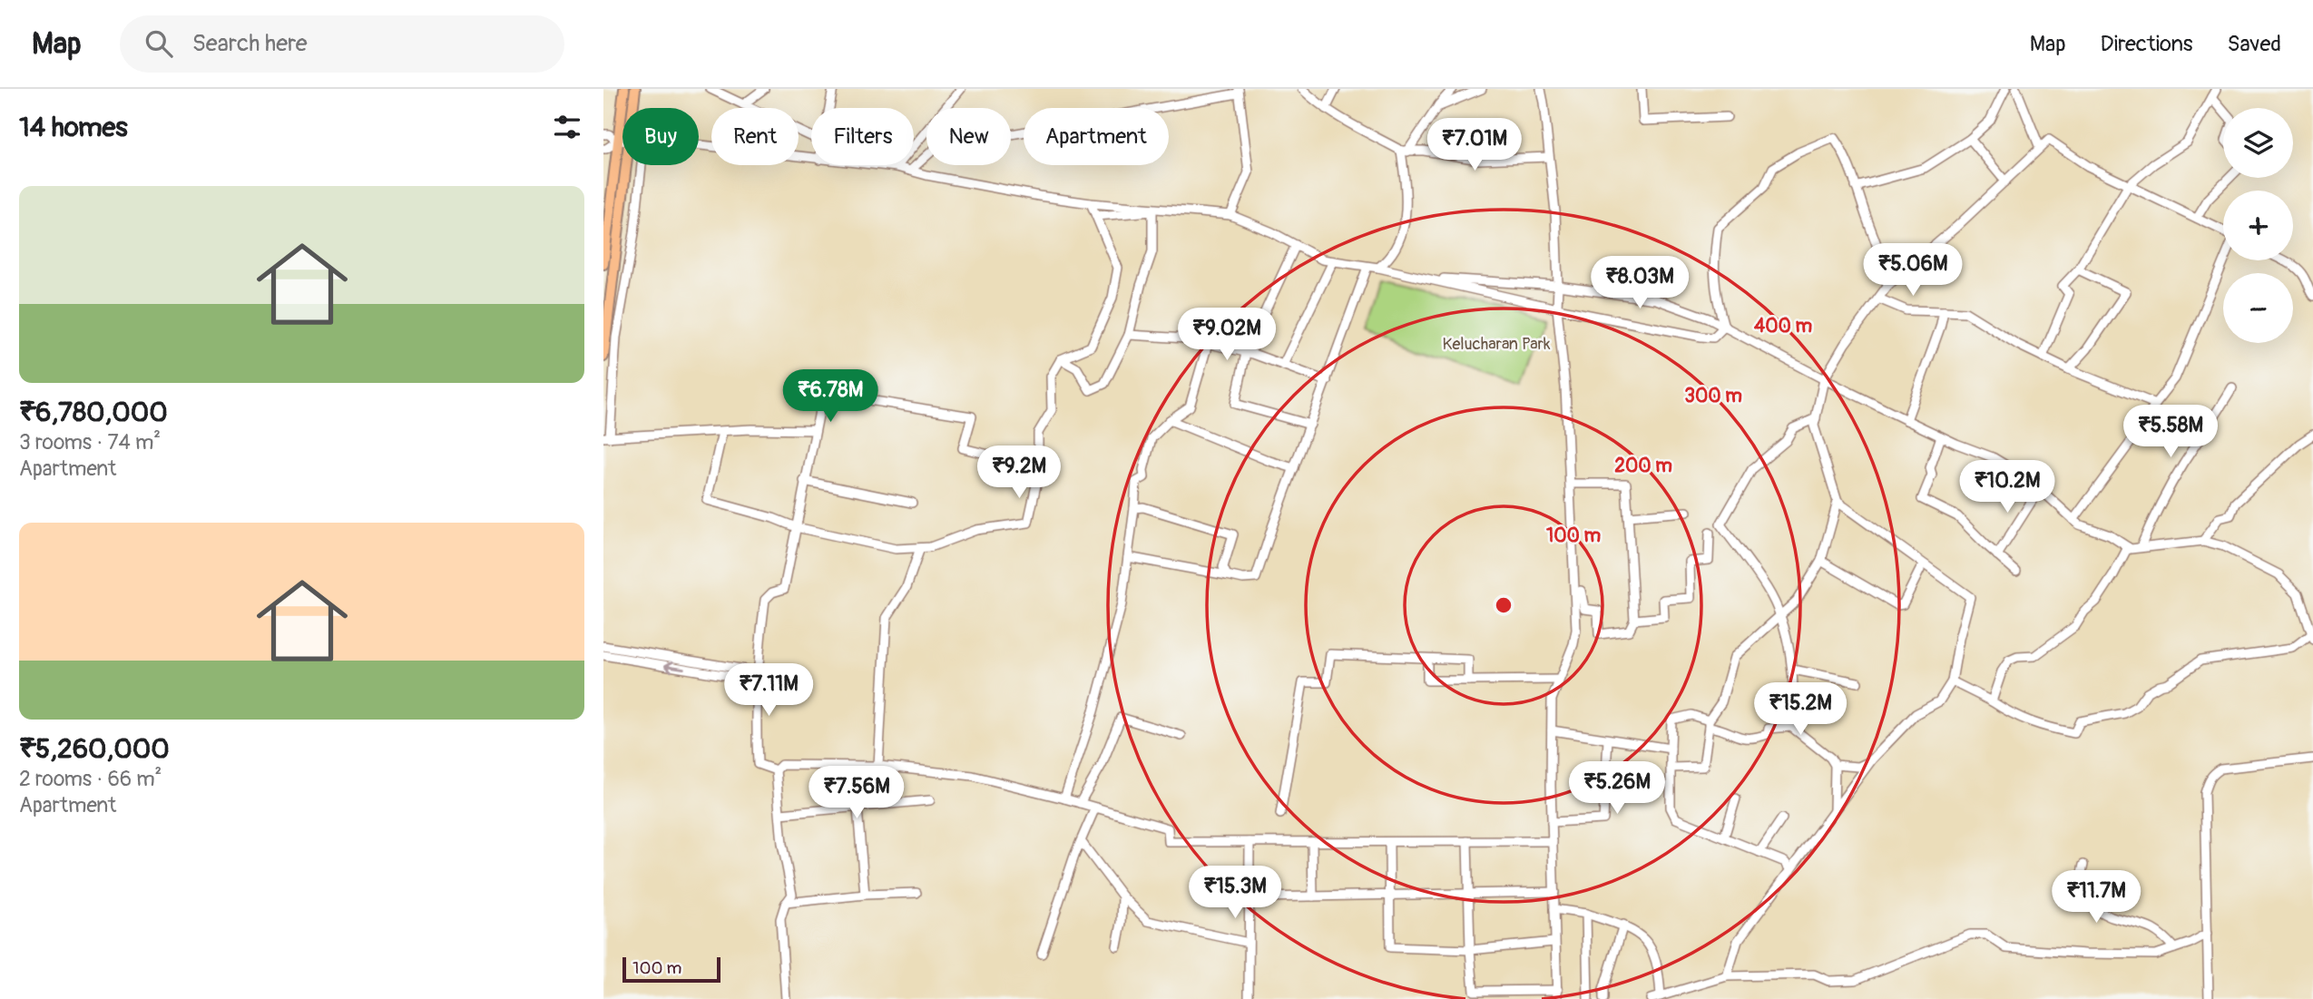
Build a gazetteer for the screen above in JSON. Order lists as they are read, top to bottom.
{
  "parks": ["Kelucharan Park"],
  "scale_bar": "100 m",
  "page": {
    "header": "Map",
    "search": "Search here",
    "nav": ["Map", "Directions", "Saved"],
    "heading": "14 homes",
    "map_buttons": ["+", "−"],
    "chip": [
      "Buy",
      "Rent",
      "Filters",
      "New",
      "Apartment"
    ],
    "price": [
      "₹7.01M",
      "₹5.06M",
      "₹8.03M",
      "₹9.02M",
      "₹6.78M",
      "₹5.58M",
      "₹9.2M",
      "₹10.2M",
      "₹7.11M",
      "₹15.2M",
      "₹5.26M",
      "₹7.56M",
      "₹15.3M",
      "₹11.7M"
    ],
    "list": [
      {
        "name": "₹6,780,000",
        "note": "3 rooms · 74 m² · Apartment"
      },
      {
        "name": "₹5,260,000",
        "note": "2 rooms · 66 m² · Apartment"
      }
    ],
    "scale": "100 m"
  },
  "rings": [
    "400 m",
    "300 m",
    "200 m",
    "100 m"
  ]
}
